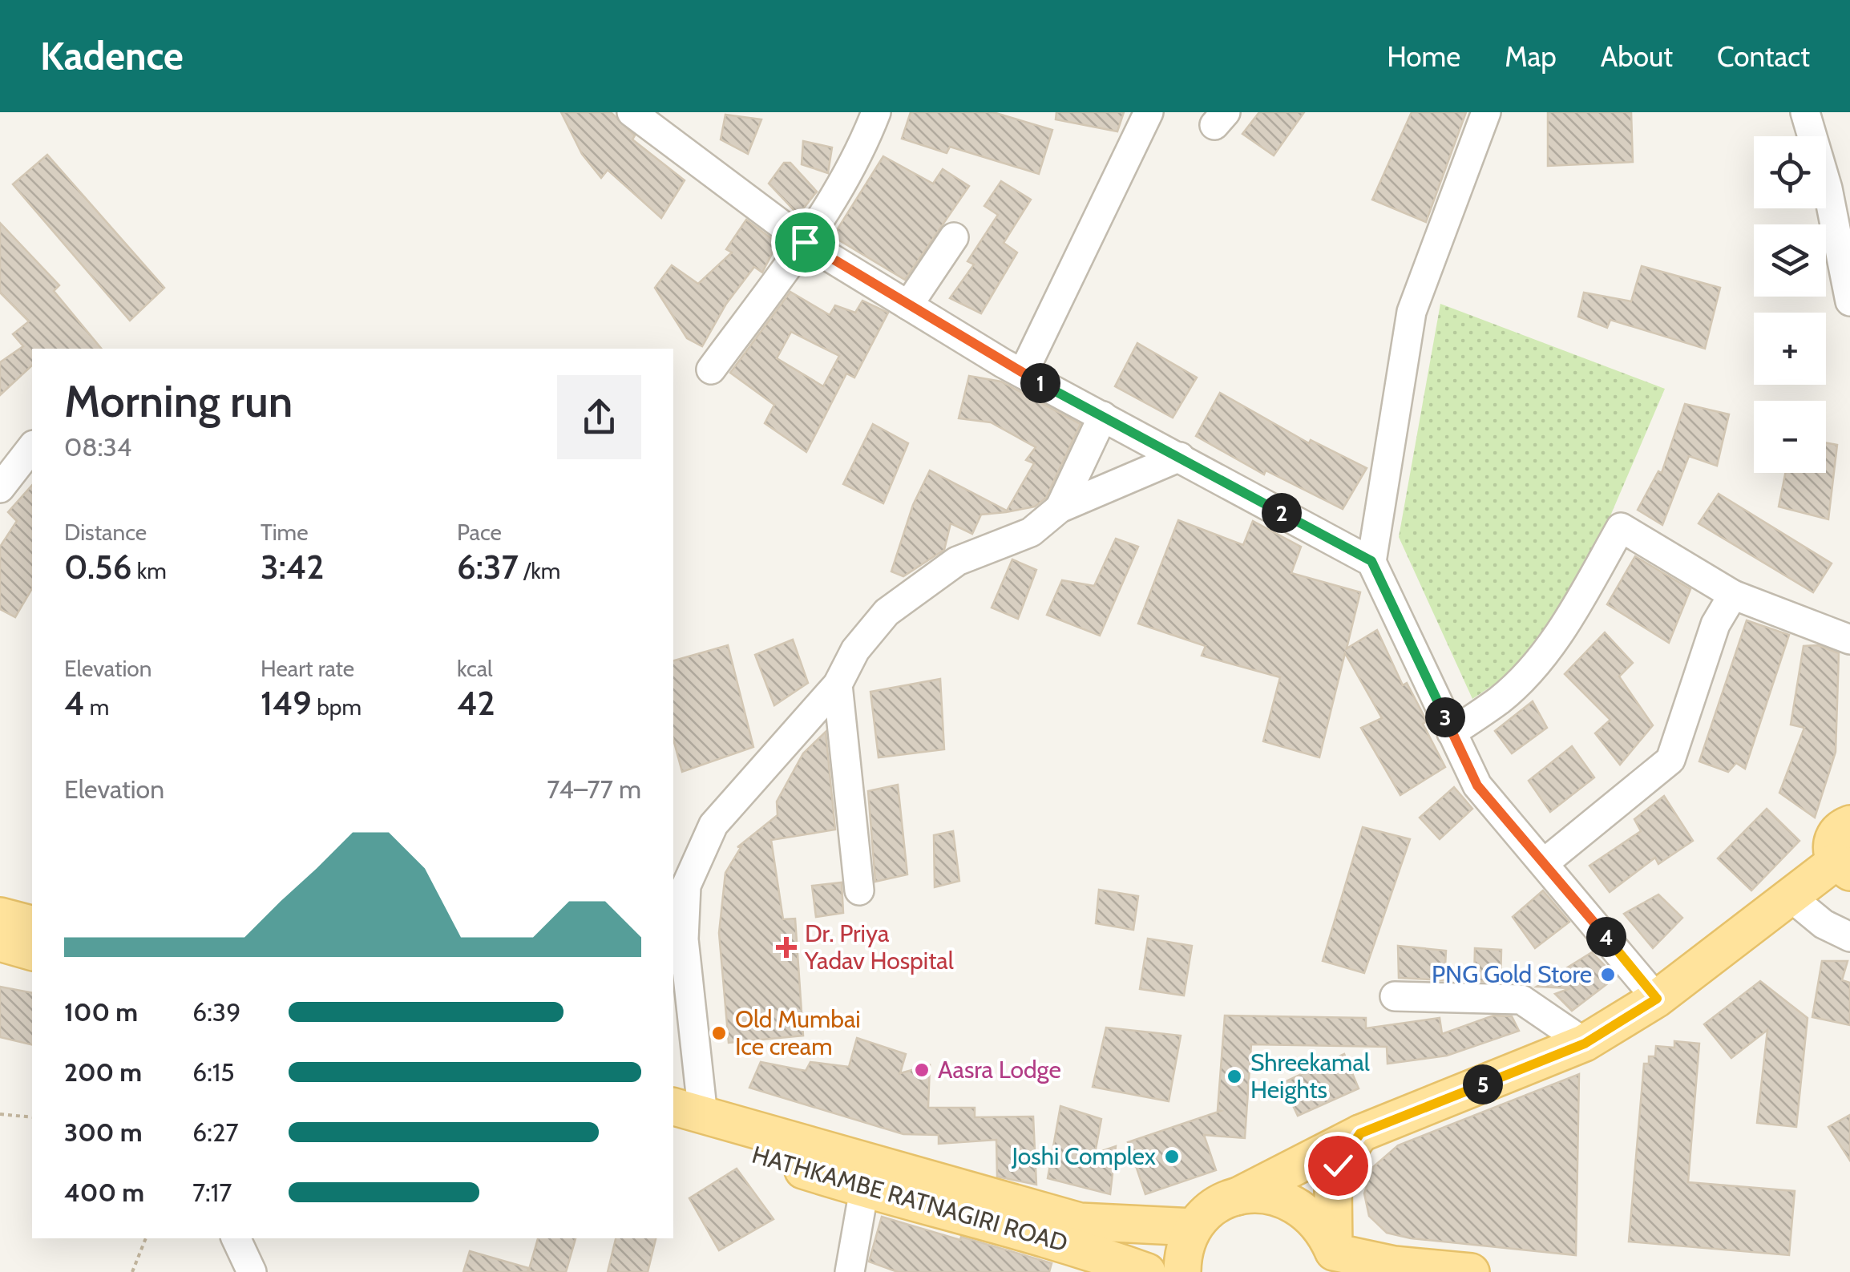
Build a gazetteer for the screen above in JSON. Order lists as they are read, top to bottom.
{
  "streets": {
    "main road": ["HATHKAMBE RATNAGIRI ROAD"]
  },
  "places": {
    "health": ["Dr. Priya Yadav Hospital"],
    "other": [
      "PNG Gold Store",
      "Old Mumbai Ice cream",
      "Aasra Lodge",
      "Shreekamal Heights",
      "Joshi Complex"
    ]
  },
  "page": {
    "header": "Kadence",
    "nav": [
      "Home",
      "Map",
      "About",
      "Contact"
    ],
    "map_buttons": ["+", "−"],
    "heading": ["Morning run", "08:34"],
    "pins": [
      "1",
      "2",
      "3",
      "4",
      "5"
    ],
    "stats": [
      ["Distance", "0.56 km"],
      ["Time", "3:42"],
      ["Pace", "6:37 /km"],
      ["Elevation", "4 m"],
      ["Heart rate", "149 bpm"],
      ["kcal", "42"]
    ],
    "chart": ["Elevation", "74–77 m"],
    "list": [
      {
        "name": "100 m",
        "note": "6:39"
      },
      {
        "name": "200 m",
        "note": "6:15"
      },
      {
        "name": "300 m",
        "note": "6:27"
      },
      {
        "name": "400 m",
        "note": "7:17"
      }
    ]
  }
}
